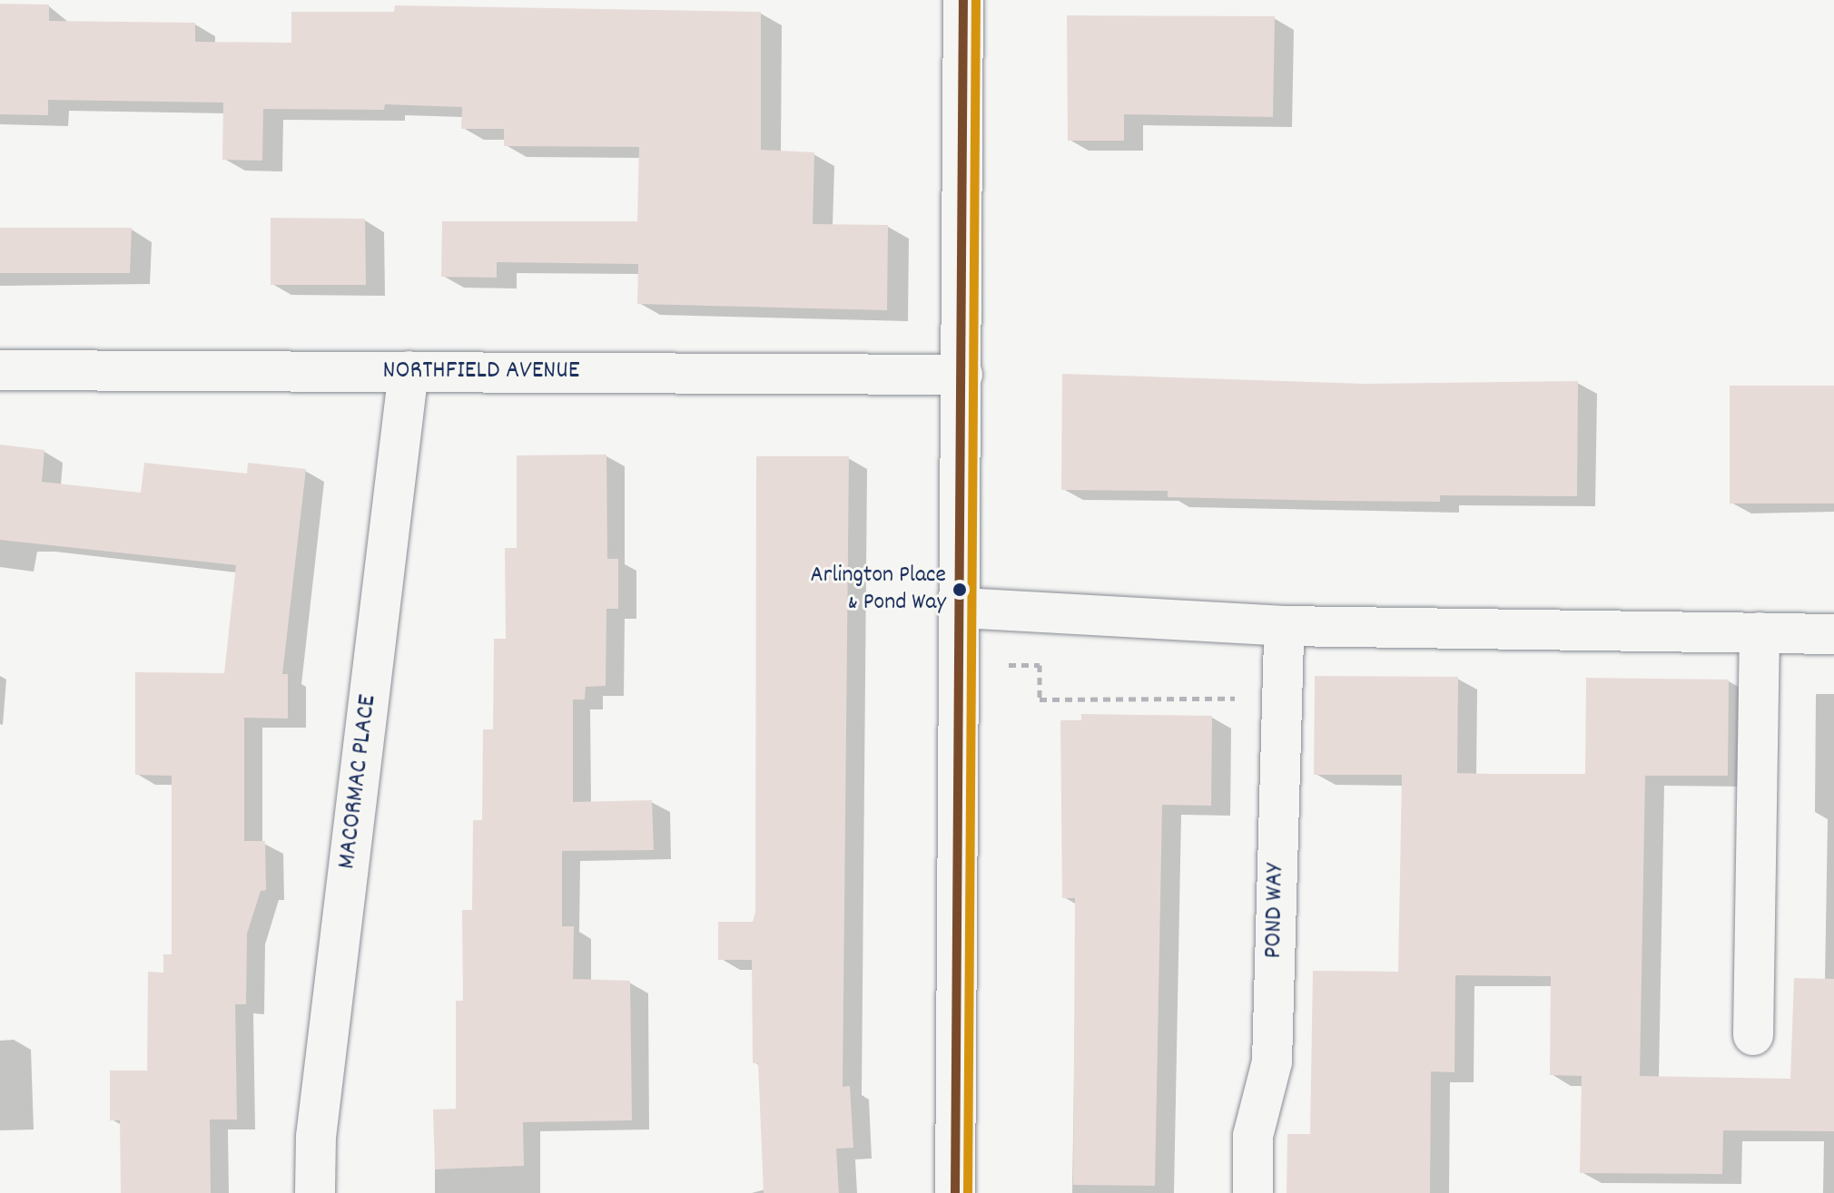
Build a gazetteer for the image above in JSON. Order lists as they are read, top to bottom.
{
  "streets": {
    "street": ["NORTHFIELD AVENUE", "MACORMAC PLACE", "POND WAY"]
  },
  "crossings": [
    ["NORTHFIELD AVENUE", "MACORMAC PLACE"]
  ],
  "places": ["Arlington Place & Pond Way"]
}
